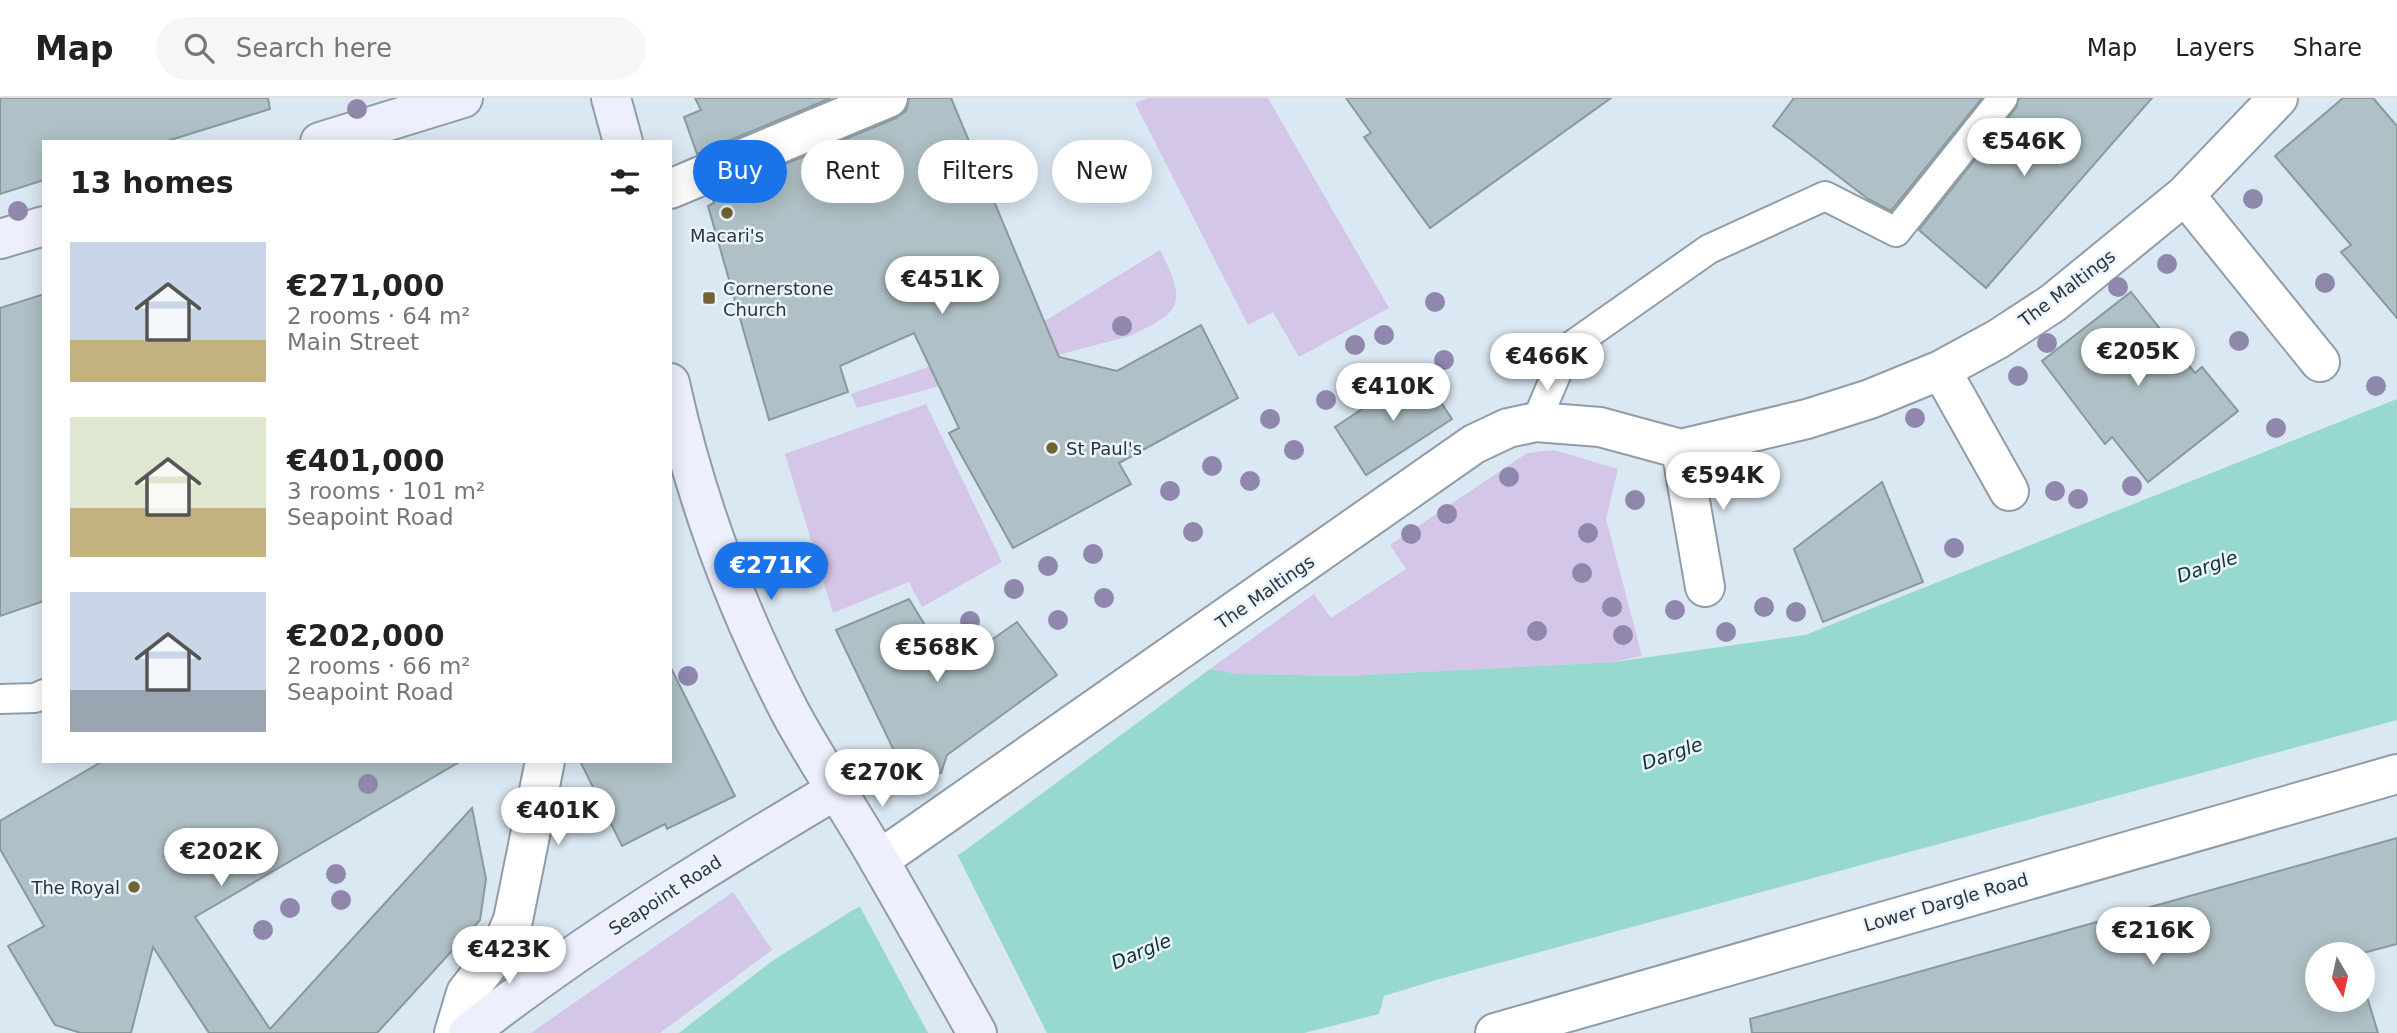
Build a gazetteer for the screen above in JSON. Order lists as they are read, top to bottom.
{
  "streets": {
    "main road": ["Seapoint Road"],
    "street": ["The Maltings", "Lower Dargle Road"]
  },
  "water": ["Dargle"],
  "places": {
    "other": ["Macari's", "St Paul's", "The Royal"],
    "transit": ["Cornerstone Church"]
  },
  "north": "bottom",
  "page": {
    "header": "Map",
    "search": "Search here",
    "nav": ["Map", "Layers", "Share"],
    "price": [
      "€546K",
      "€451K",
      "€205K",
      "€466K",
      "€410K",
      "€594K",
      "€271K",
      "€568K",
      "€270K",
      "€401K",
      "€202K",
      "€216K",
      "€423K"
    ],
    "chip": [
      "Buy",
      "Rent",
      "Filters",
      "New"
    ],
    "heading": "13 homes",
    "list": [
      {
        "name": "€271,000",
        "note": "2 rooms · 64 m² · Main Street"
      },
      {
        "name": "€401,000",
        "note": "3 rooms · 101 m² · Seapoint Road"
      },
      {
        "name": "€202,000",
        "note": "2 rooms · 66 m² · Seapoint Road"
      }
    ]
  }
}
